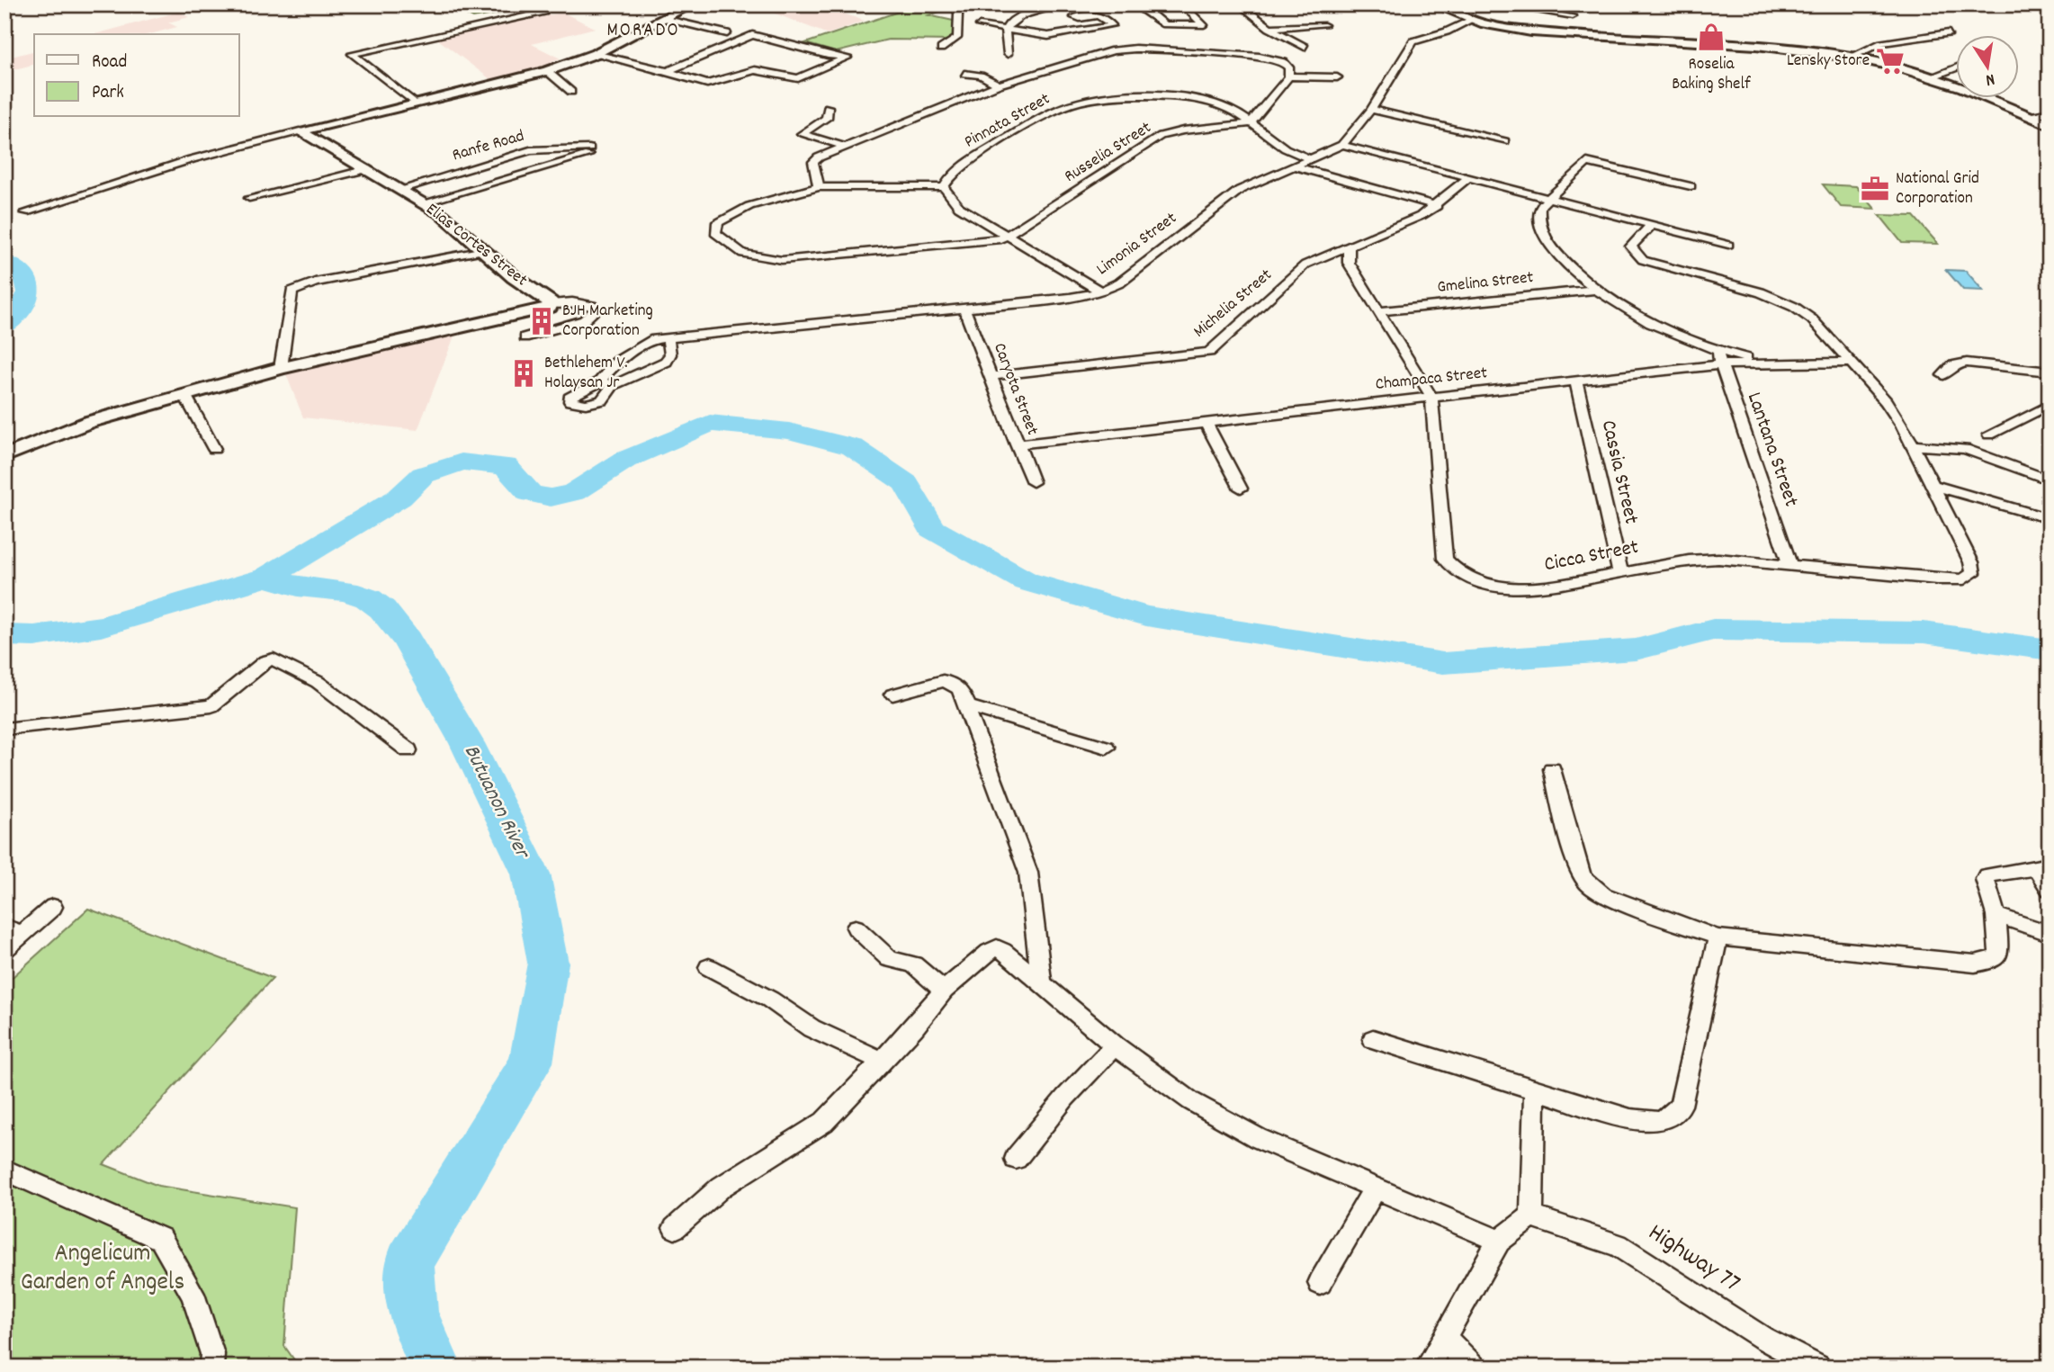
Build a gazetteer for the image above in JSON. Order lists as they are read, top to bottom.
{
  "streets": {
    "street": [
      "Pinnata Street",
      "Ranfe Road",
      "Russelia Street",
      "Limonia Street",
      "Elias Cortes Street",
      "Gmelina Street",
      "Michelia Street",
      "Champaca Street",
      "Caryota Street",
      "Lantana Street",
      "Cassia Street",
      "Cicca Street",
      "Highway 77"
    ]
  },
  "crossings": [
    ["Pinnata Street", "Russelia Street"],
    ["Pinnata Street", "Limonia Street"],
    ["Ranfe Road", "Elias Cortes Street"],
    ["Limonia Street", "Caryota Street"],
    ["Gmelina Street", "Cicca Street"],
    ["Michelia Street", "Caryota Street"],
    ["Champaca Street", "Caryota Street"],
    ["Champaca Street", "Lantana Street"],
    ["Champaca Street", "Cassia Street"],
    ["Champaca Street", "Cicca Street"],
    ["Lantana Street", "Cicca Street"],
    ["Cassia Street", "Cicca Street"]
  ],
  "districts": ["MORADO"],
  "water": ["Butuanon River"],
  "parks": ["Angelicum Garden of Angels"],
  "places": {
    "shop": ["Roselia Baking Shelf"],
    "supermarket": ["Lensky Store"],
    "office": ["National Grid Corporation"],
    "building": ["BJH Marketing Corporation", "Bethlehem V. Holaysan Jr"]
  },
  "legend": ["Road", "Park"],
  "north": "bottom"
}
